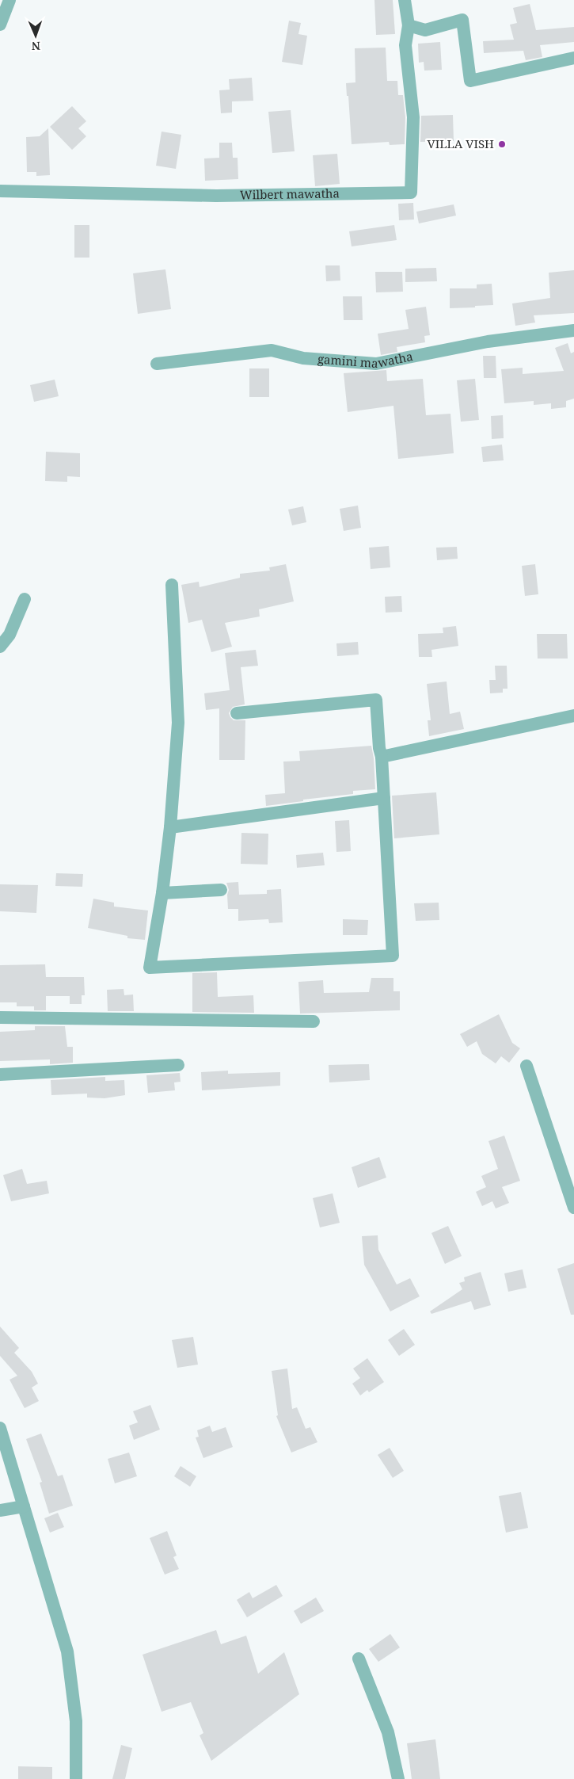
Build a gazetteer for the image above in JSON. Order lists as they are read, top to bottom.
{
  "streets": {
    "street": ["Wilbert mawatha", "gamini mawatha"]
  },
  "places": ["VILLA VISH"],
  "north": "bottom"
}
